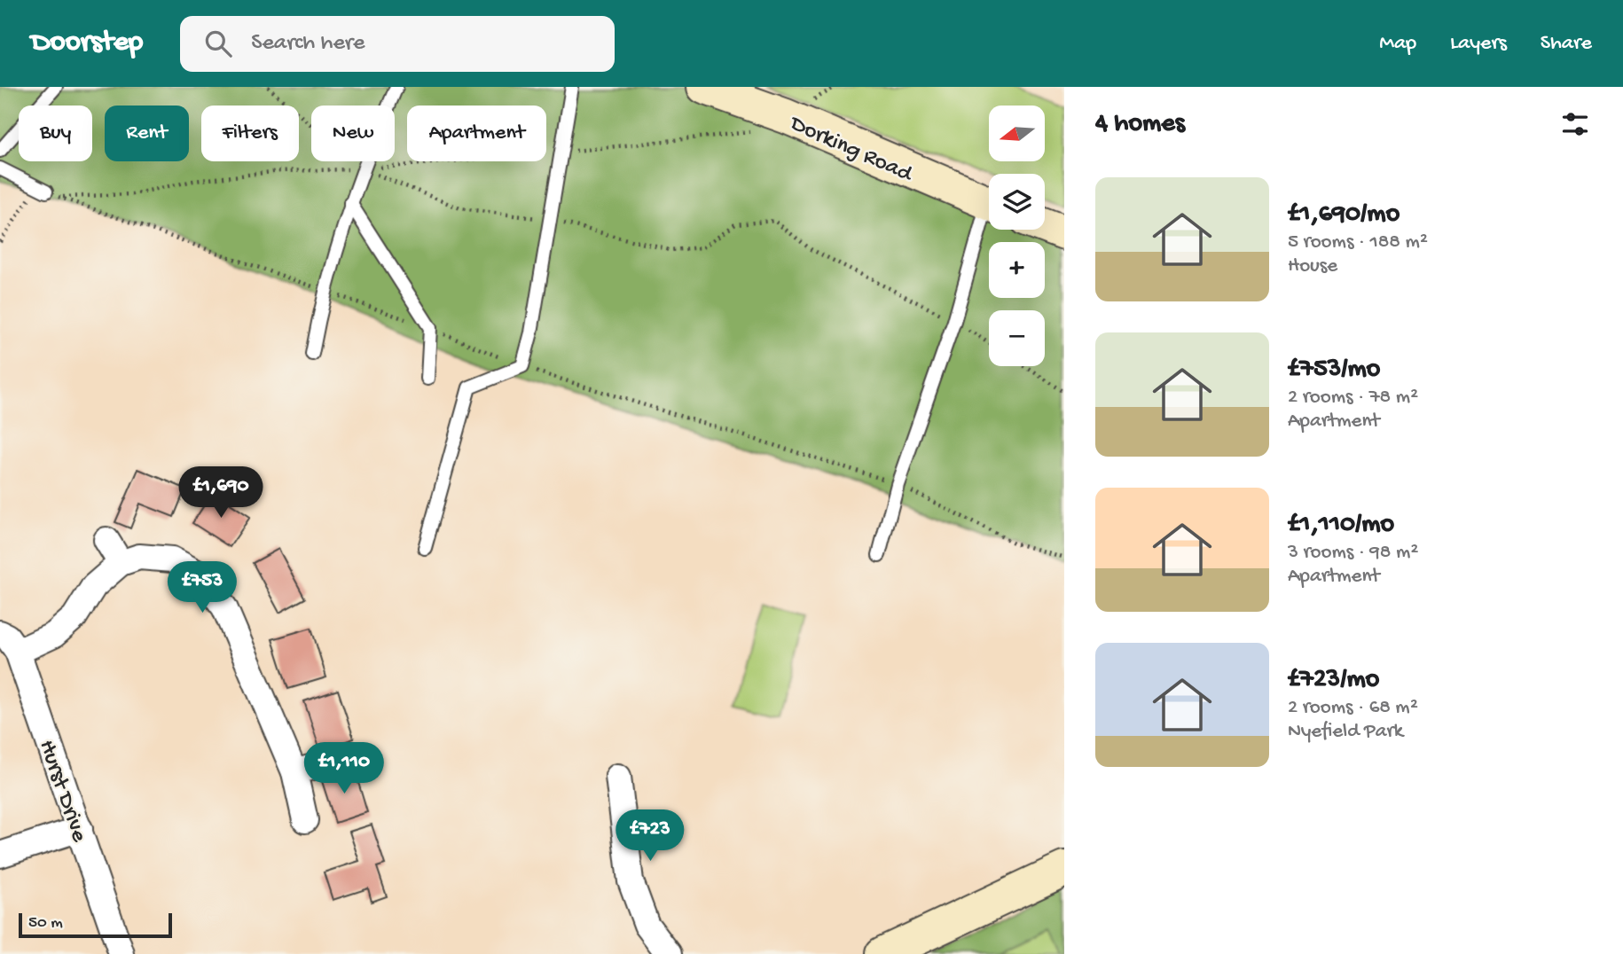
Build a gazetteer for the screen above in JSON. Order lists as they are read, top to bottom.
{
  "streets": {
    "main road": ["Dorking Road"],
    "street": ["Hurst Drive"]
  },
  "scale_bar": "50 m",
  "north": "left",
  "page": {
    "header": "Doorstep",
    "search": "Search here",
    "nav": ["Map", "Layers", "Share"],
    "heading": "4 homes",
    "map_buttons": ["+", "−"],
    "chip": [
      "Buy",
      "Rent",
      "Filters",
      "New",
      "Apartment"
    ],
    "list": [
      {
        "name": "£1,690/mo",
        "note": "5 rooms · 188 m² · House"
      },
      {
        "name": "£753/mo",
        "note": "2 rooms · 78 m² · Apartment"
      },
      {
        "name": "£1,110/mo",
        "note": "3 rooms · 98 m² · Apartment"
      },
      {
        "name": "£723/mo",
        "note": "2 rooms · 68 m² · Nyefield Park"
      }
    ],
    "price": [
      "£1,690",
      "£753",
      "£1,110",
      "£723"
    ],
    "scale": "50 m"
  }
}
